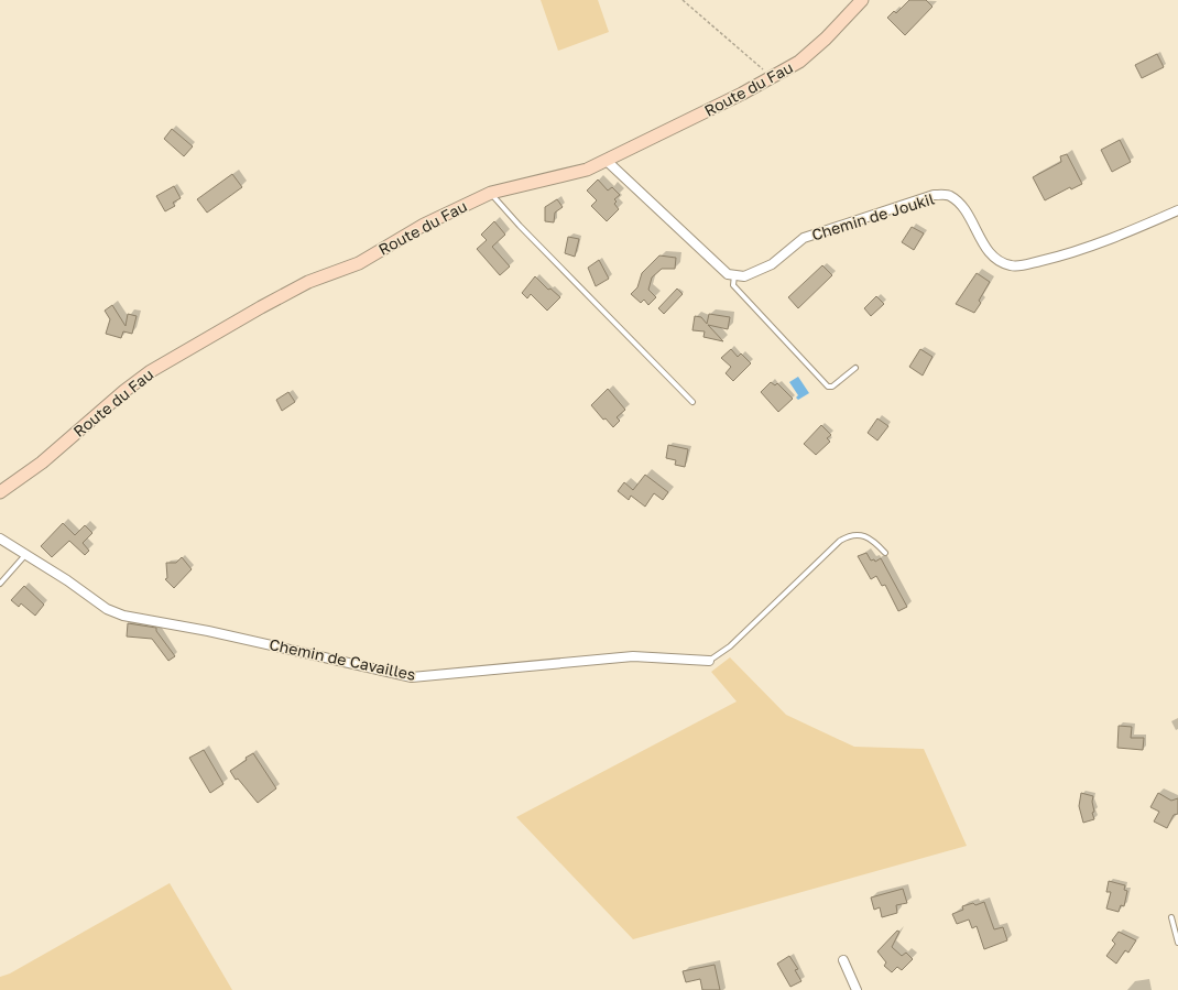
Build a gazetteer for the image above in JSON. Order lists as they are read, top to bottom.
{
  "streets": {
    "street": ["Route du Fau", "Chemin de Joukil", "Chemin de Cavailles"]
  }
}
